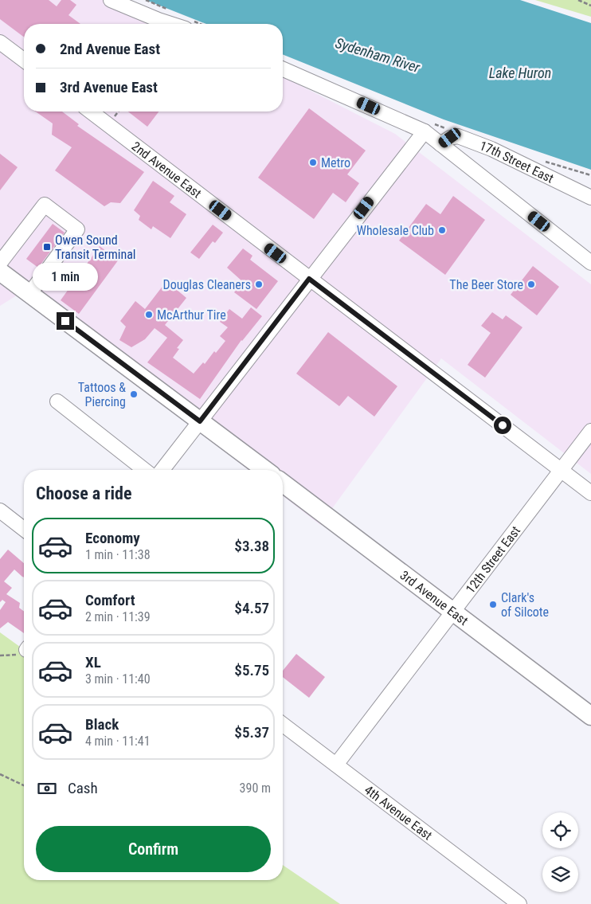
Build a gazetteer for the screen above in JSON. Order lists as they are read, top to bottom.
{
  "streets": {
    "main road": ["3rd Avenue East"],
    "street": [
      "17th Street East",
      "2nd Avenue East",
      "12th Street East",
      "4th Avenue East"
    ]
  },
  "crossings": [
    ["2nd Avenue East", "12th Street East"],
    ["12th Street East", "3rd Avenue East"],
    ["12th Street East", "4th Avenue East"]
  ],
  "water": ["Sydenham River", "Lake Huron"],
  "places": {
    "other": [
      "Metro",
      "Wholesale Club",
      "Douglas Cleaners",
      "The Beer Store",
      "McArthur Tire",
      "Tattoos & Piercing",
      "Clark's of Silcote"
    ],
    "transit": ["Owen Sound Transit Terminal"]
  },
  "page": {
    "banner": ["2nd Avenue East", "3rd Avenue East"],
    "bubble": "1 min",
    "heading": "Choose a ride",
    "list": [
      {
        "name": "Economy",
        "note": "1 min · 11:38",
        "value": "$3.38"
      },
      {
        "name": "Comfort",
        "note": "2 min · 11:39",
        "value": "$4.57"
      },
      {
        "name": "XL",
        "note": "3 min · 11:40",
        "value": "$5.75"
      },
      {
        "name": "Black",
        "note": "4 min · 11:41",
        "value": "$5.37"
      }
    ],
    "pay": ["Cash", "390 m"],
    "buttons": "Confirm"
  }
}
